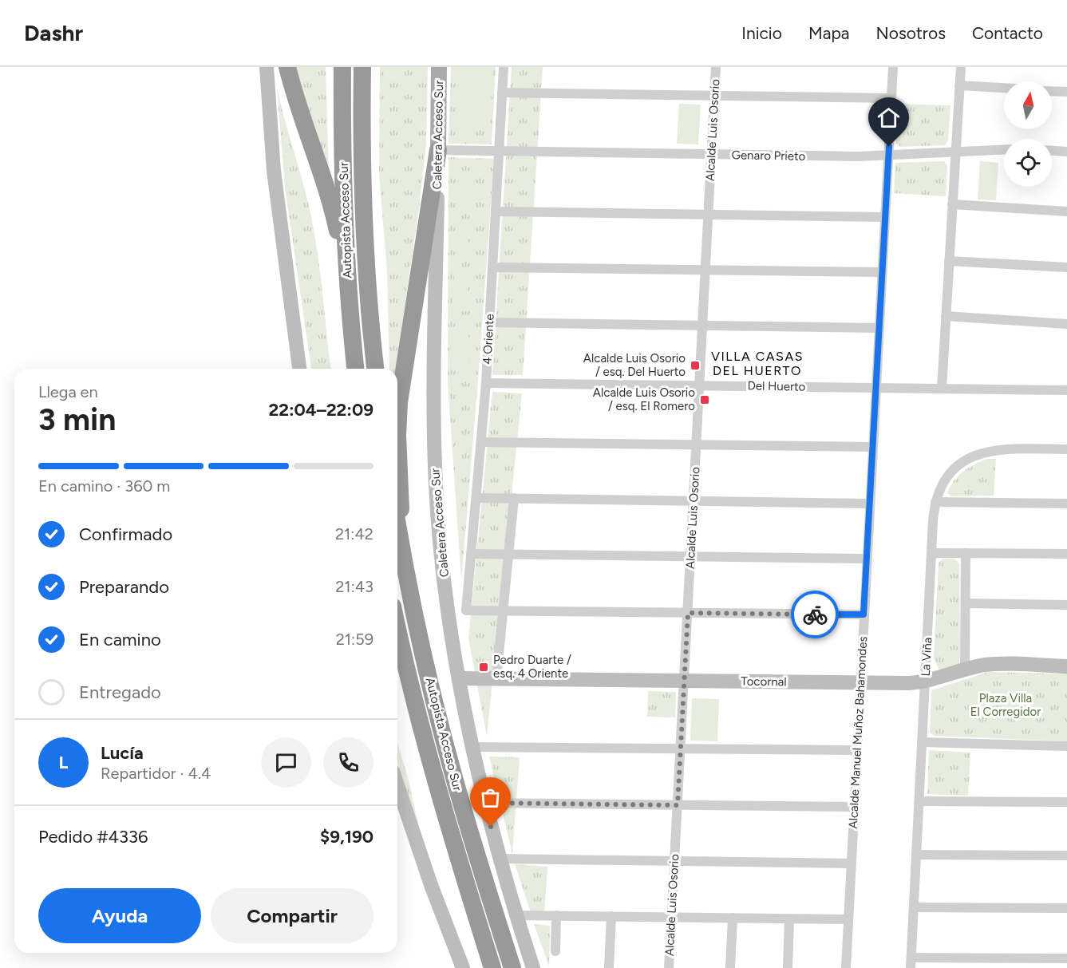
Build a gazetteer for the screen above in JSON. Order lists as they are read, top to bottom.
{
  "streets": {
    "highway": ["Autopista Acceso Sur"],
    "main road": ["Caletera Acceso Sur", "Tocornal"],
    "street": [
      "Alcalde Luis Osorio",
      "Genaro Prieto",
      "4 Oriente",
      "Del Huerto",
      "La Viña",
      "Alcalde Manuel Muñoz Bahamondes"
    ]
  },
  "crossings": [
    ["Alcalde Luis Osorio", "Genaro Prieto"],
    ["Alcalde Luis Osorio", "Del Huerto"],
    ["Alcalde Luis Osorio", "Tocornal"],
    ["Caletera Acceso Sur", "Genaro Prieto"],
    ["Caletera Acceso Sur", "Tocornal"],
    ["Genaro Prieto", "4 Oriente"],
    ["Genaro Prieto", "Alcalde Manuel Muñoz Bahamondes"],
    ["4 Oriente", "Del Huerto"],
    ["Del Huerto", "Alcalde Manuel Muñoz Bahamondes"],
    ["La Viña", "Tocornal"],
    ["Tocornal", "Alcalde Manuel Muñoz Bahamondes"]
  ],
  "districts": ["VILLA CASAS DEL HUERTO"],
  "parks": ["Plaza Villa El Corregidor"],
  "places": {
    "transit": ["Alcalde Luis Osorio / esq. Del Huerto", "Alcalde Luis Osorio / esq. El Romero", "Pedro Duarte / esq. 4 Oriente"]
  },
  "north": "top",
  "page": {
    "header": "Dashr",
    "nav": [
      "Inicio",
      "Mapa",
      "Nosotros",
      "Contacto"
    ],
    "heading": ["3 min", "Llega en", "22:04–22:09"],
    "panel": [
      "Lucía",
      "Repartidor · 4.4",
      "Pedido #4336",
      "$9,190"
    ],
    "bar": "En camino · 360 m",
    "list": [
      ["Confirmado", "21:42"],
      ["Preparando", "21:43"],
      ["En camino", "21:59"],
      "Entregado"
    ],
    "round": "L",
    "buttons": ["Ayuda", "Compartir"]
  }
}
